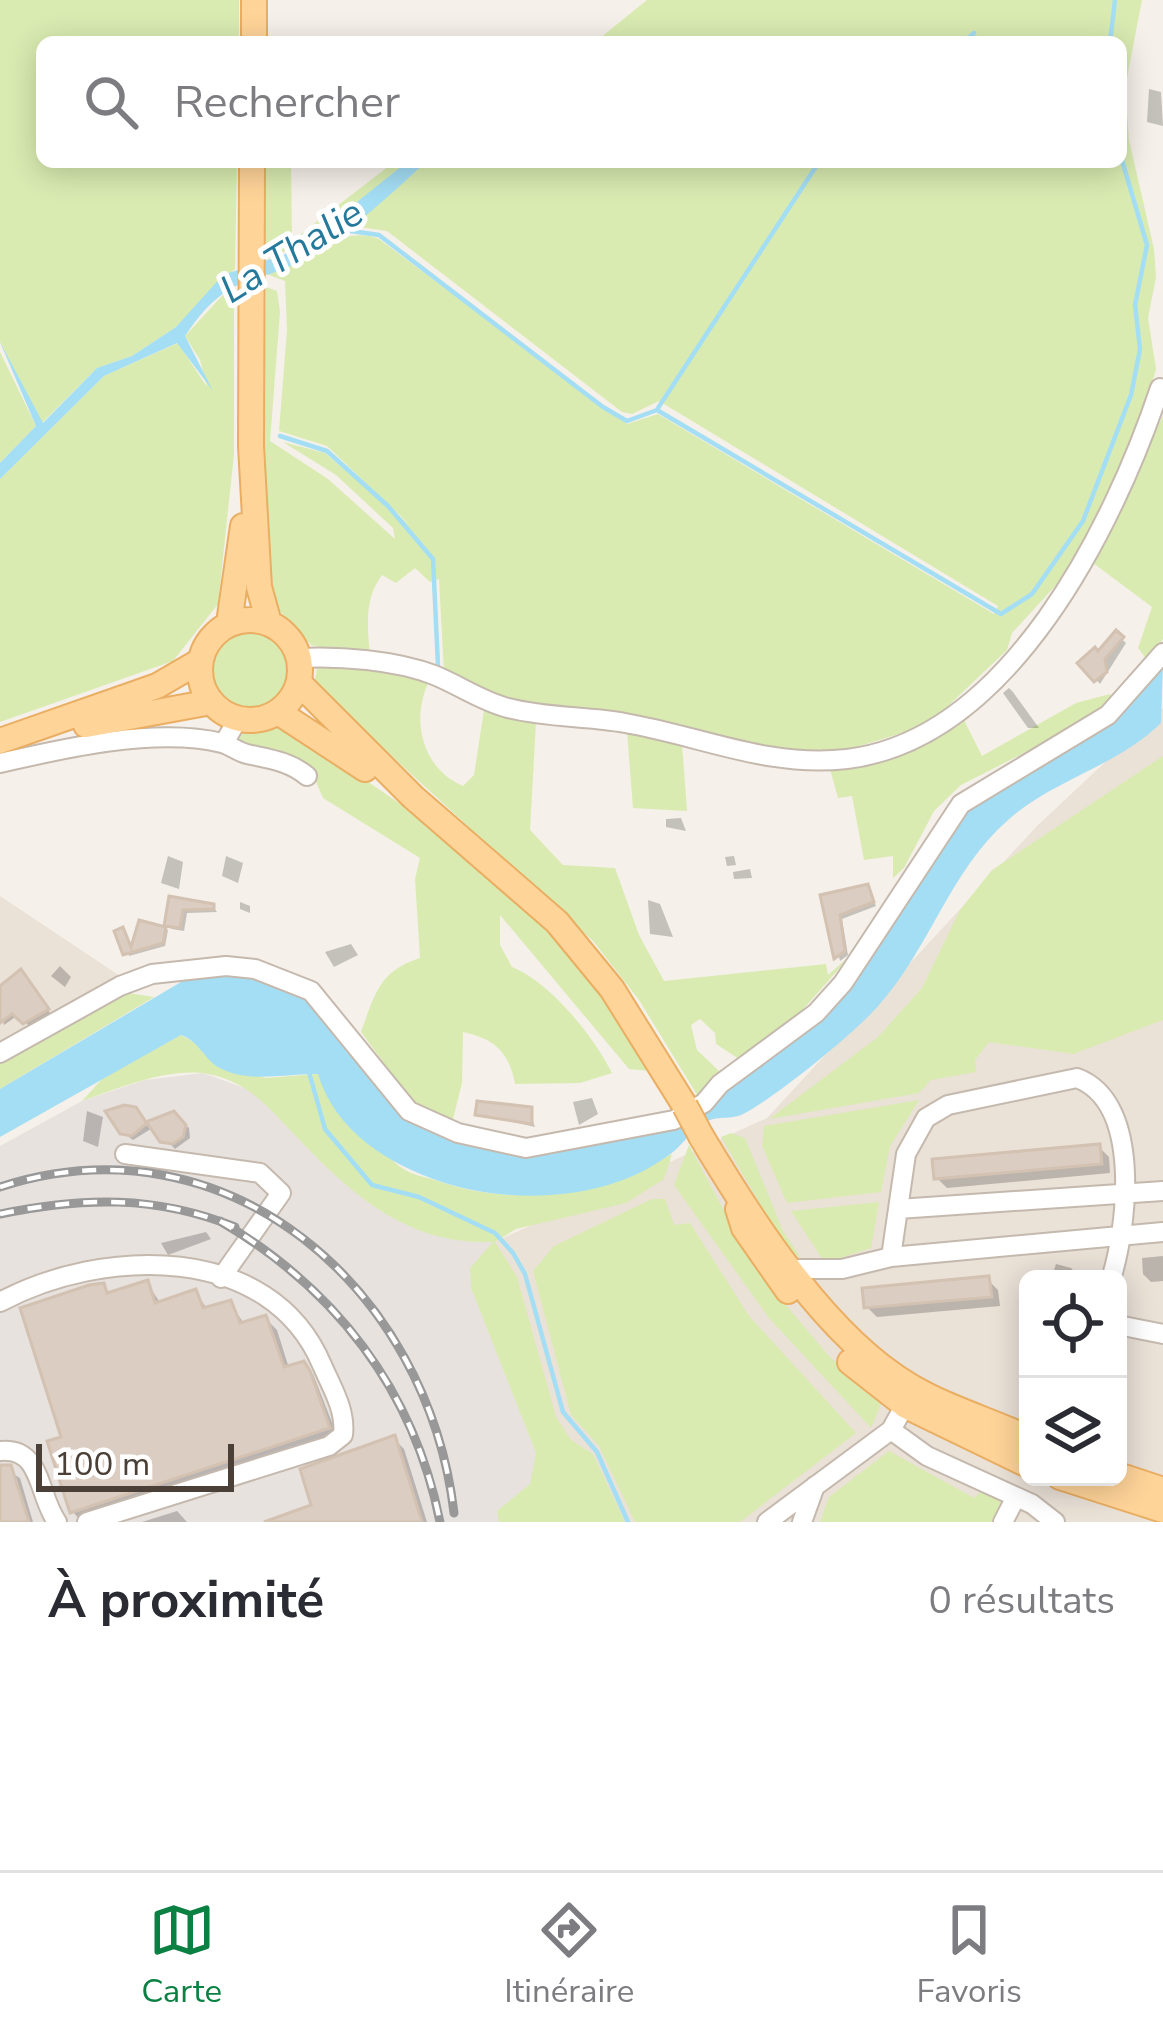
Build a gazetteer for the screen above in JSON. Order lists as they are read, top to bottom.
{
  "water": ["La Thalie"],
  "scale_bar": "100 m",
  "page": {
    "search": "Rechercher",
    "scale": "100 m",
    "heading": ["À proximité", "0 résultats"],
    "nav": ["Carte", "Itinéraire", "Favoris"]
  }
}
